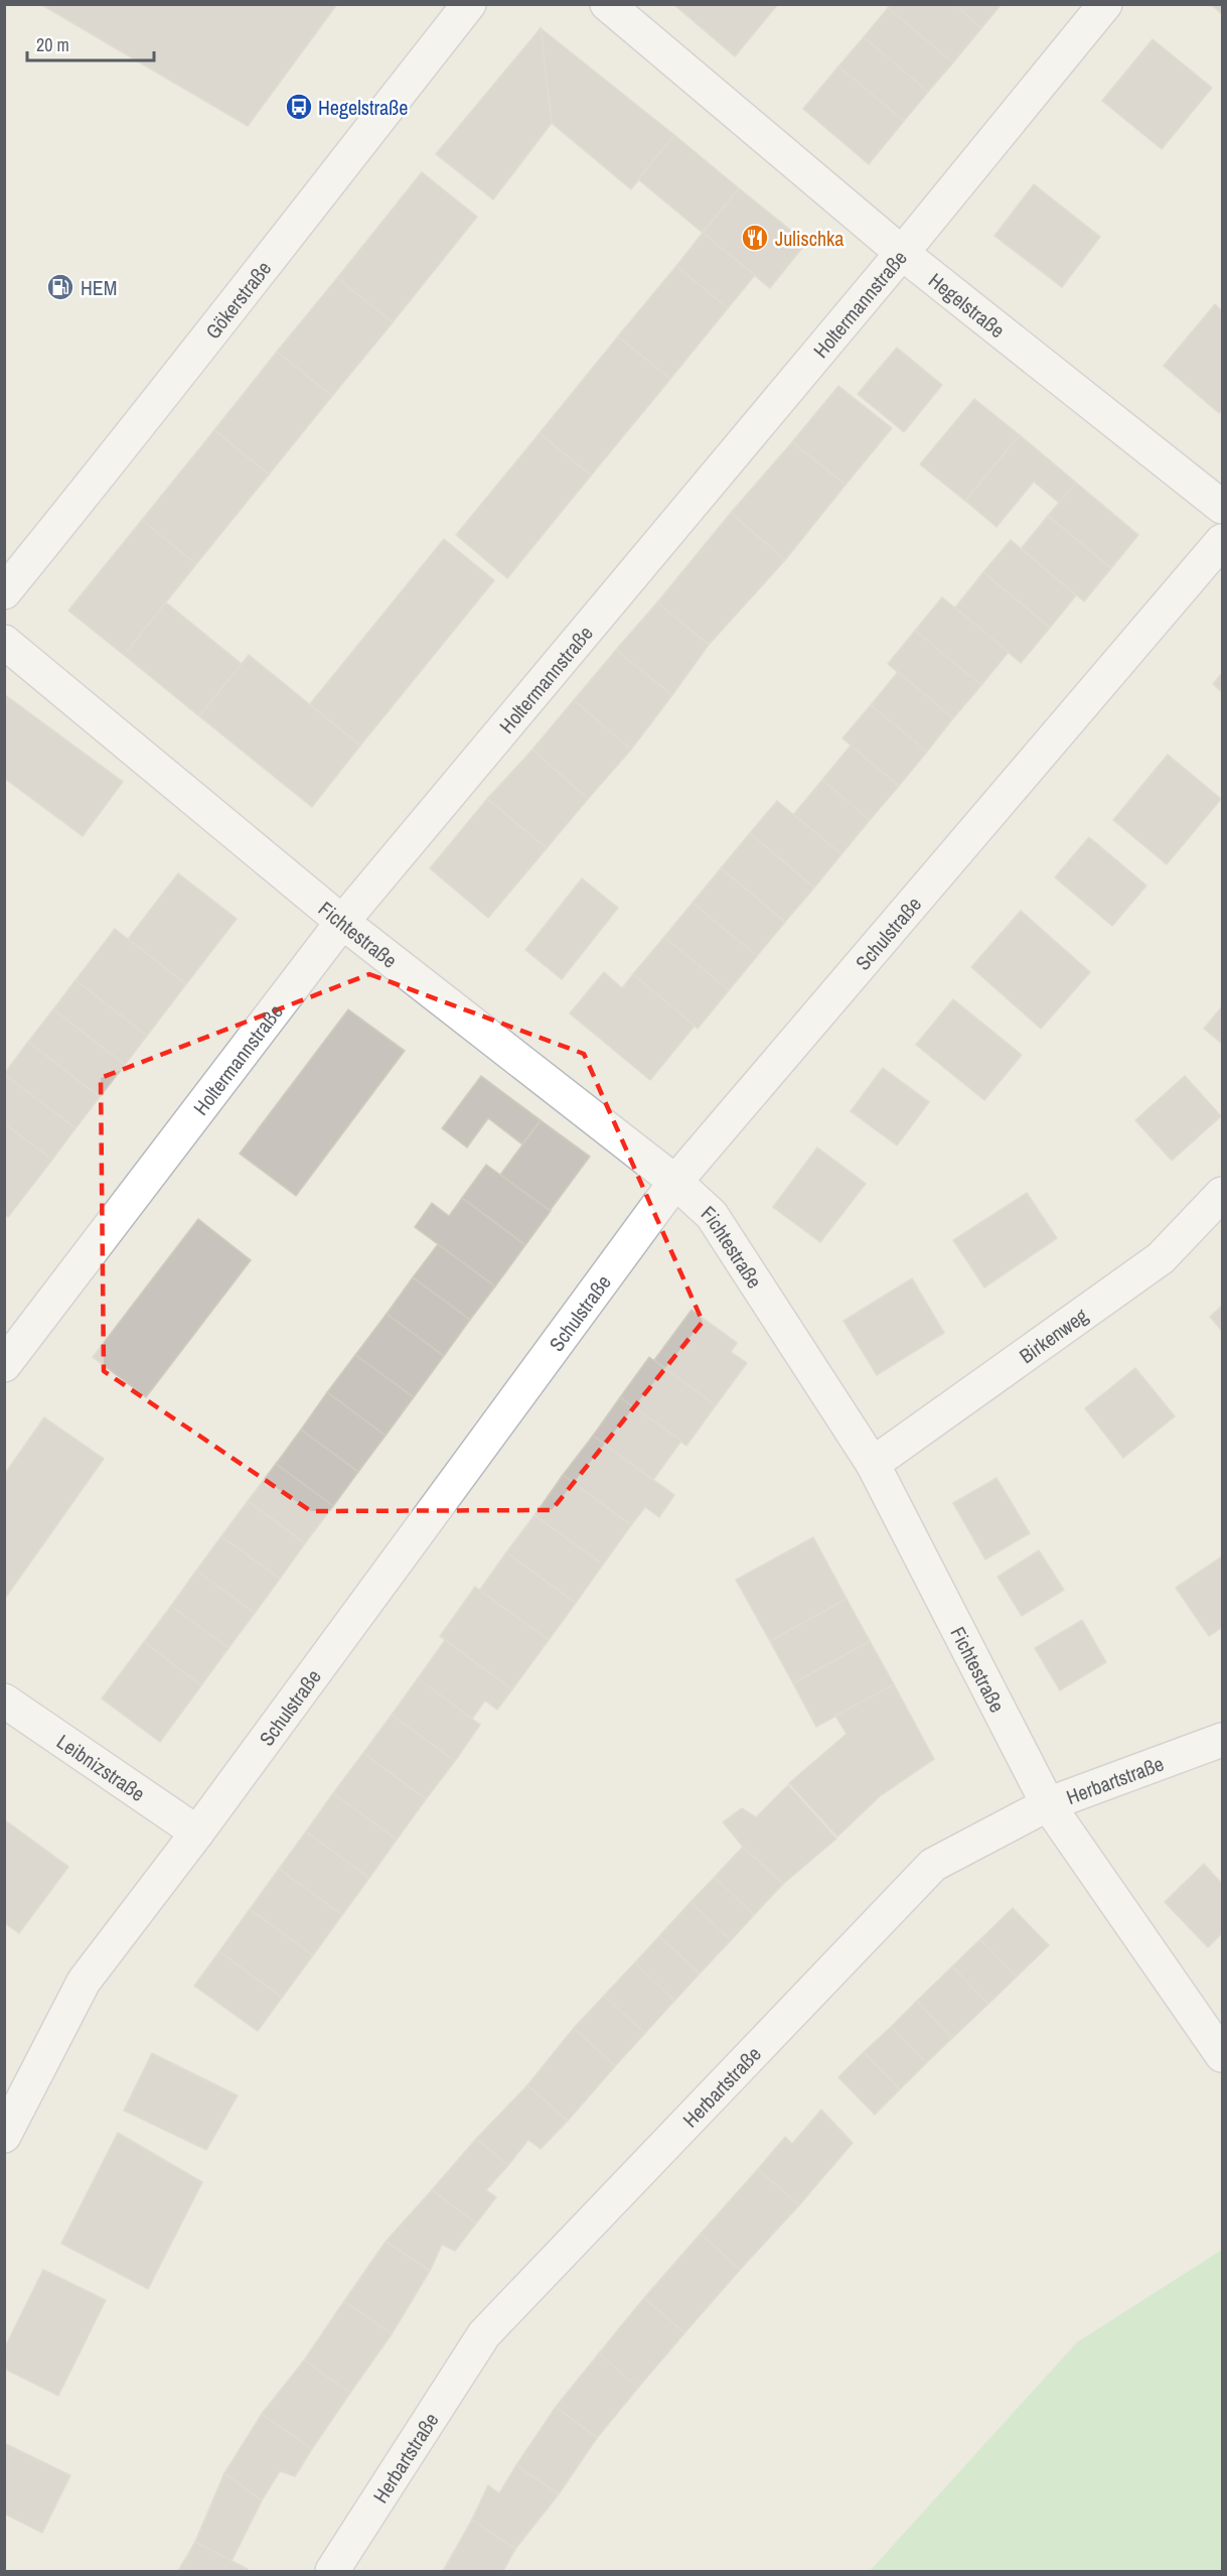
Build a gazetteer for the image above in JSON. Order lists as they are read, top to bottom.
{
  "streets": {
    "street": [
      "Gökerstraße",
      "Holtermannstraße",
      "Hegelstraße",
      "Schulstraße",
      "Fichtestraße",
      "Birkenweg",
      "Leibnizstraße",
      "Herbartstraße"
    ]
  },
  "crossings": [
    ["Holtermannstraße", "Hegelstraße"],
    ["Holtermannstraße", "Fichtestraße"],
    ["Schulstraße", "Fichtestraße"],
    ["Schulstraße", "Leibnizstraße"],
    ["Fichtestraße", "Birkenweg"],
    ["Fichtestraße", "Herbartstraße"]
  ],
  "places": {
    "bus stop": ["Hegelstraße"],
    "restaurant": ["Julischka"],
    "fuel station": ["HEM"]
  },
  "scale_bar": "20 m"
}
